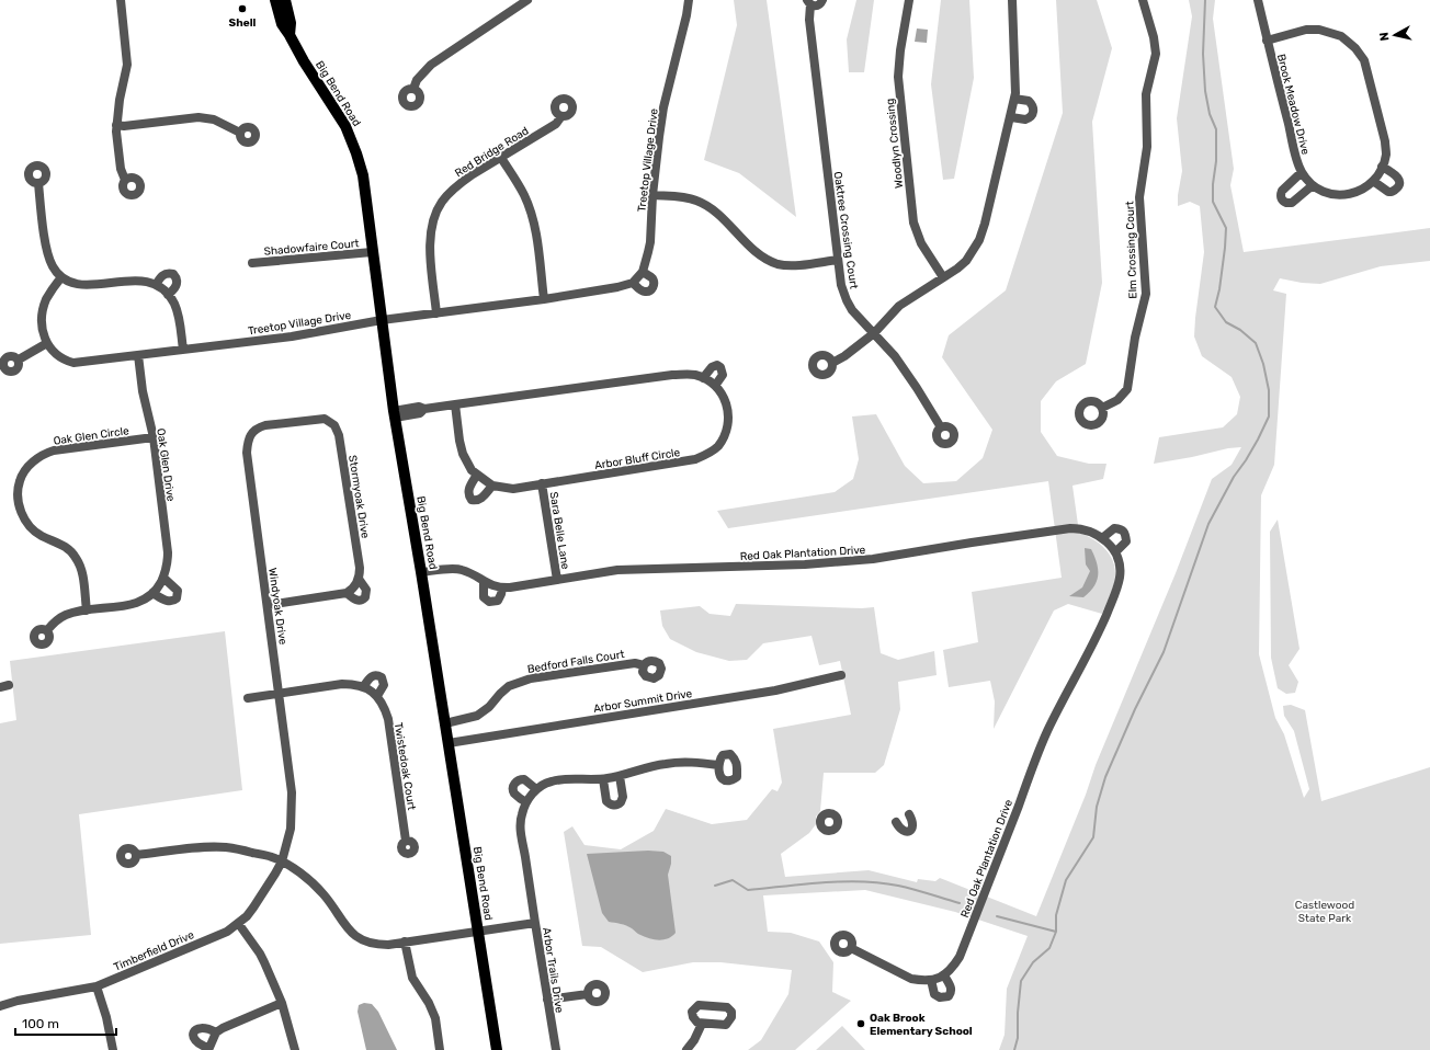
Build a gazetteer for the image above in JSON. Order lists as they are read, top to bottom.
{
  "streets": {
    "main road": ["Big Bend Road"],
    "street": [
      "Brook Meadow Drive",
      "Woodlyn Crossing",
      "Red Bridge Road",
      "Treetop Village Drive",
      "Oaktree Crossing Court",
      "Shadowfaire Court",
      "Elm Crossing Court",
      "Oak Glen Circle",
      "Arbor Bluff Circle",
      "Oak Glen Drive",
      "Stormyoak Drive",
      "Sara Belle Lane",
      "Red Oak Plantation Drive",
      "Windyoak Drive",
      "Bedford Falls Court",
      "Arbor Summit Drive",
      "Twistedoak Court",
      "Timberfield Drive",
      "Arbor Trails Drive"
    ]
  },
  "crossings": [
    ["Big Bend Road", "Treetop Village Drive"],
    ["Big Bend Road", "Shadowfaire Court"],
    ["Big Bend Road", "Arbor Bluff Circle"],
    ["Big Bend Road", "Red Oak Plantation Drive"],
    ["Big Bend Road", "Bedford Falls Court"],
    ["Big Bend Road", "Arbor Summit Drive"],
    ["Big Bend Road", "Arbor Trails Drive"],
    ["Red Bridge Road", "Treetop Village Drive"],
    ["Treetop Village Drive", "Oak Glen Drive"],
    ["Oak Glen Circle", "Oak Glen Drive"],
    ["Arbor Bluff Circle", "Sara Belle Lane"],
    ["Stormyoak Drive", "Windyoak Drive"],
    ["Sara Belle Lane", "Red Oak Plantation Drive"],
    ["Windyoak Drive", "Timberfield Drive"],
    ["Windyoak Drive", "Arbor Trails Drive"],
    ["Timberfield Drive", "Arbor Trails Drive"]
  ],
  "parks": ["Castlewood State Park"],
  "places": ["Shell", "Oak Brook Elementary School"],
  "scale_bar": "100 m",
  "north": "left"
}
